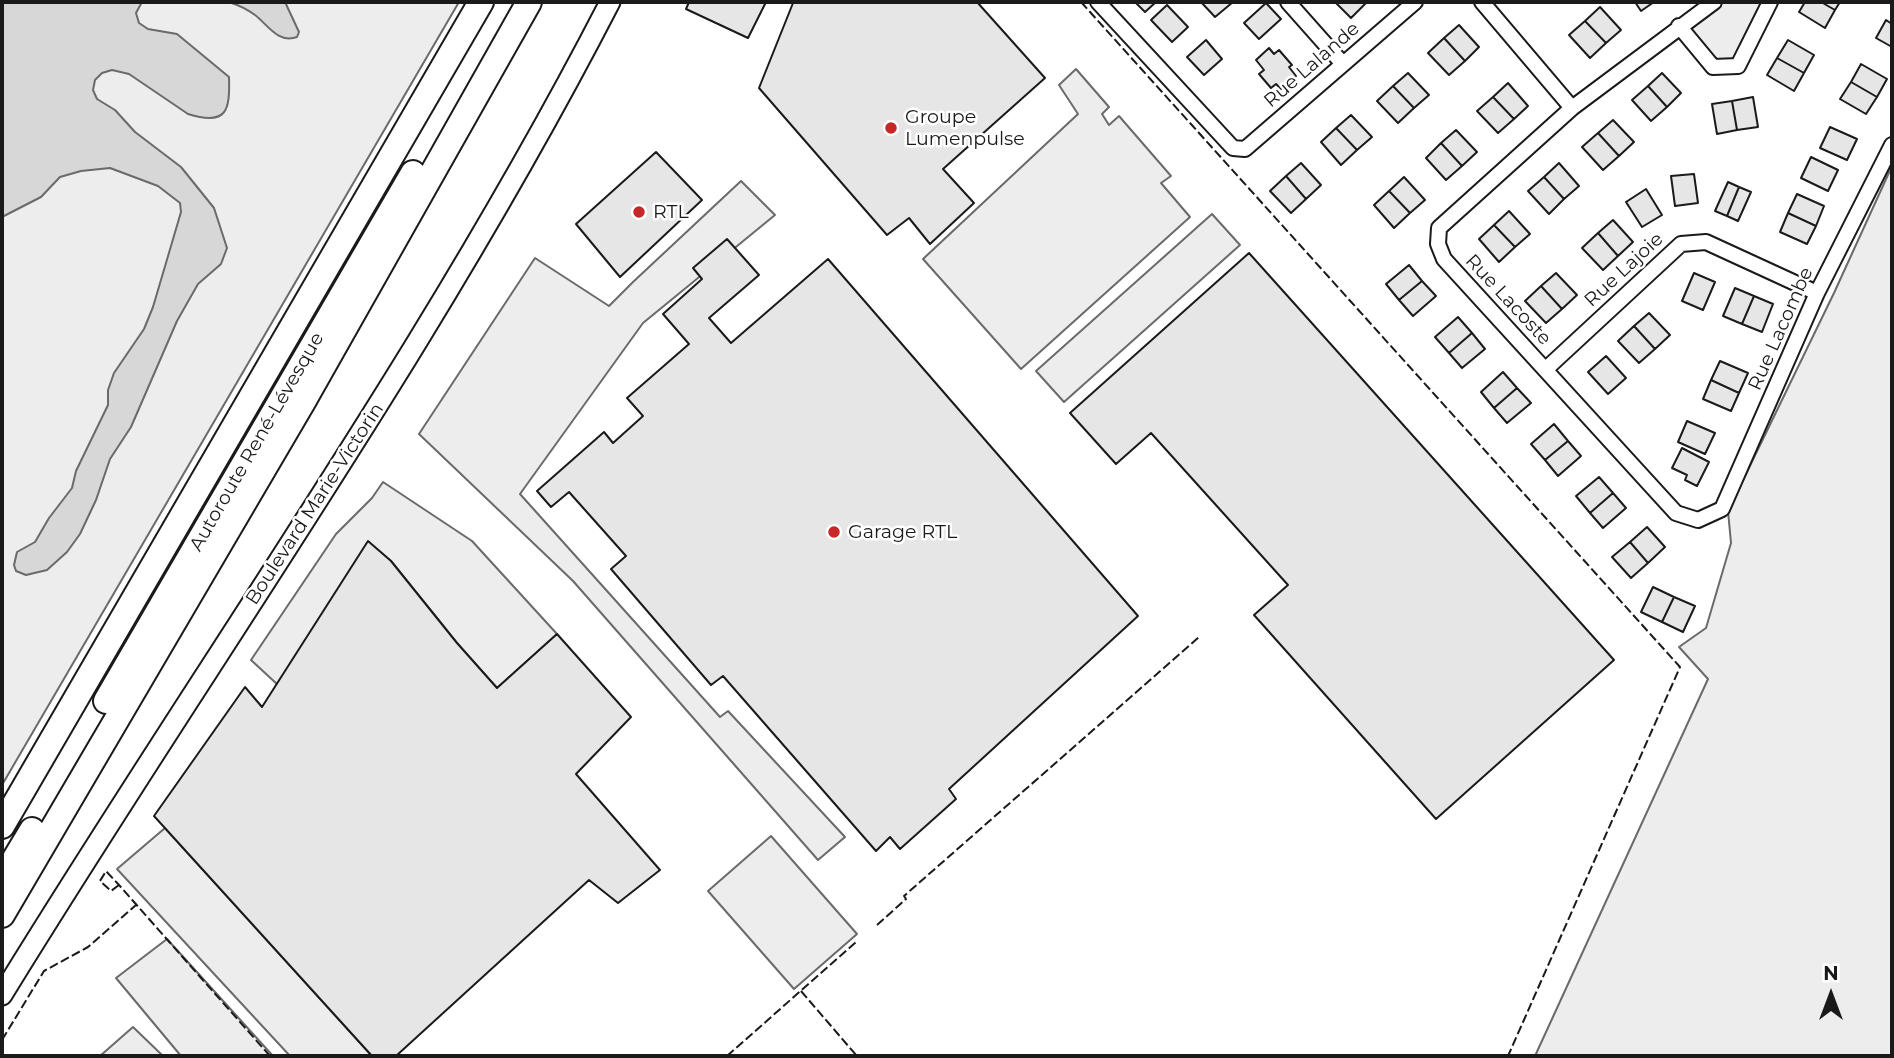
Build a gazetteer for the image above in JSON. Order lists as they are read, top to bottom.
{
  "streets": {
    "highway": ["Autoroute René-Lévesque"],
    "street": [
      "Rue Lalande",
      "Rue Lajoie",
      "Rue Lacoste",
      "Rue Lacombe",
      "Boulevard Marie-Victorin"
    ]
  },
  "crossings": [
    ["Rue Lajoie", "Rue Lacoste"],
    ["Rue Lajoie", "Rue Lacombe"],
    ["Rue Lacoste", "Rue Lacombe"]
  ],
  "places": ["Groupe Lumenpulse", "RTL", "Garage RTL"],
  "north": "top"
}
